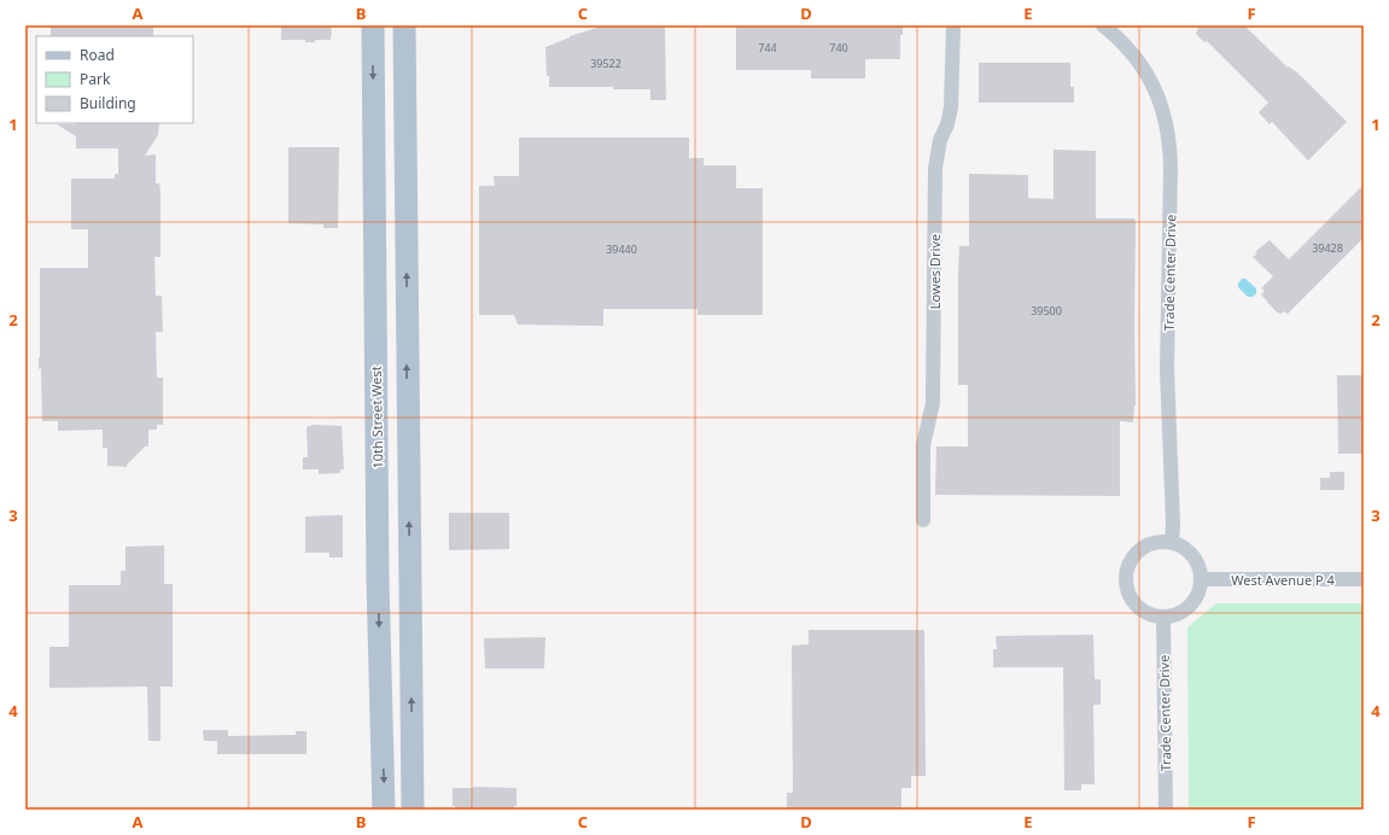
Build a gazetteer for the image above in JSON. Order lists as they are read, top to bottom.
{
  "streets": {
    "main road": ["10th Street West"],
    "street": ["Lowes Drive", "Trade Center Drive", "West Avenue P 4"]
  },
  "crossings": [
    ["Trade Center Drive", "West Avenue P 4"]
  ],
  "house_numbers": [
    "744",
    "740",
    "39522",
    "39428",
    "39440",
    "39500"
  ],
  "legend": ["Road", "Park", "Building"],
  "grid": {
    "columns": [
      "A",
      "B",
      "C",
      "D",
      "E",
      "F"
    ],
    "rows": [
      "1",
      "2",
      "3",
      "4"
    ]
  }
}
